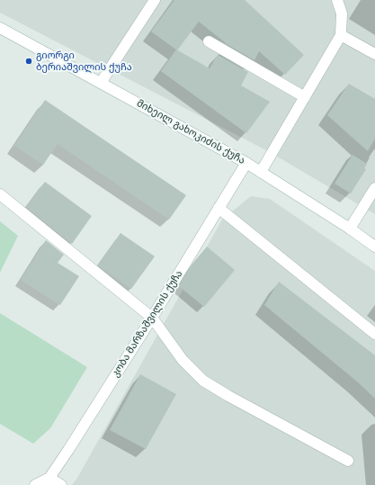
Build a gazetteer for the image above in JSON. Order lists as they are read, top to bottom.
{
  "streets": {
    "street": ["მიხეილ გახოკიძის ქუჩა", "კობა მარზაშვილის ქუჩა"]
  },
  "crossings": [
    ["მიხეილ გახოკიძის ქუჩა", "კობა მარზაშვილის ქუჩა"]
  ],
  "places": ["გიორგი ბერიაშვილის ქუჩა"]
}
